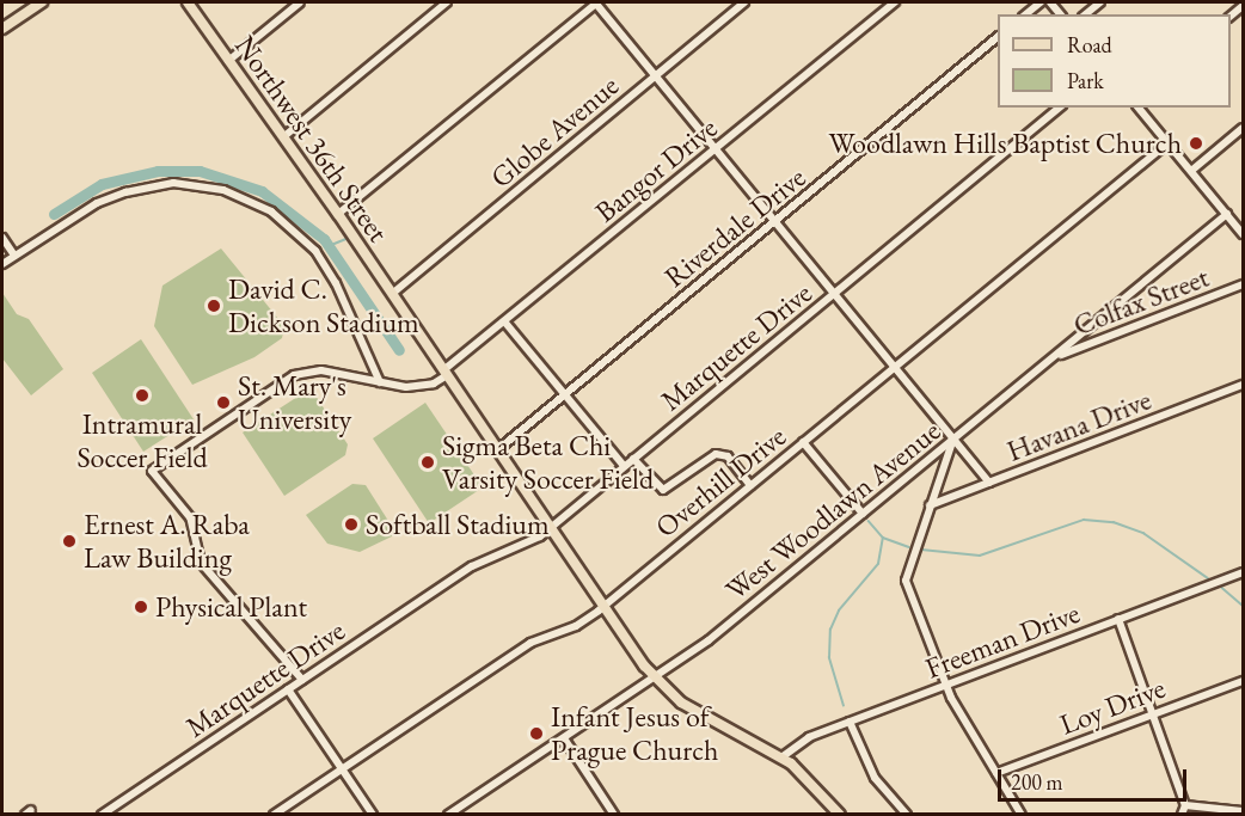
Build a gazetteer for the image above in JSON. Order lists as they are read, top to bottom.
{
  "streets": {
    "main road": ["Northwest 36th Street"],
    "street": [
      "Globe Avenue",
      "Bangor Drive",
      "Riverdale Drive",
      "Colfax Street",
      "Marquette Drive",
      "Havana Drive",
      "Overhill Drive",
      "West Woodlawn Avenue",
      "Freeman Drive",
      "Loy Drive"
    ]
  },
  "crossings": [
    ["Globe Avenue", "Northwest 36th Street"],
    ["Northwest 36th Street", "Bangor Drive"],
    ["Northwest 36th Street", "Riverdale Drive"],
    ["Northwest 36th Street", "Marquette Drive"],
    ["Northwest 36th Street", "Overhill Drive"],
    ["Northwest 36th Street", "West Woodlawn Avenue"],
    ["Northwest 36th Street", "Freeman Drive"],
    ["Colfax Street", "West Woodlawn Avenue"]
  ],
  "places": [
    "Woodlawn Hills Baptist Church",
    "David C. Dickson Stadium",
    "Intramural Soccer Field",
    "St. Mary's University",
    "Sigma Beta Chi Varsity Soccer Field",
    "Softball Stadium",
    "Ernest A. Raba Law Building",
    "Physical Plant",
    "Infant Jesus of Prague Church"
  ],
  "legend": ["Road", "Park"],
  "scale_bar": "200 m"
}
